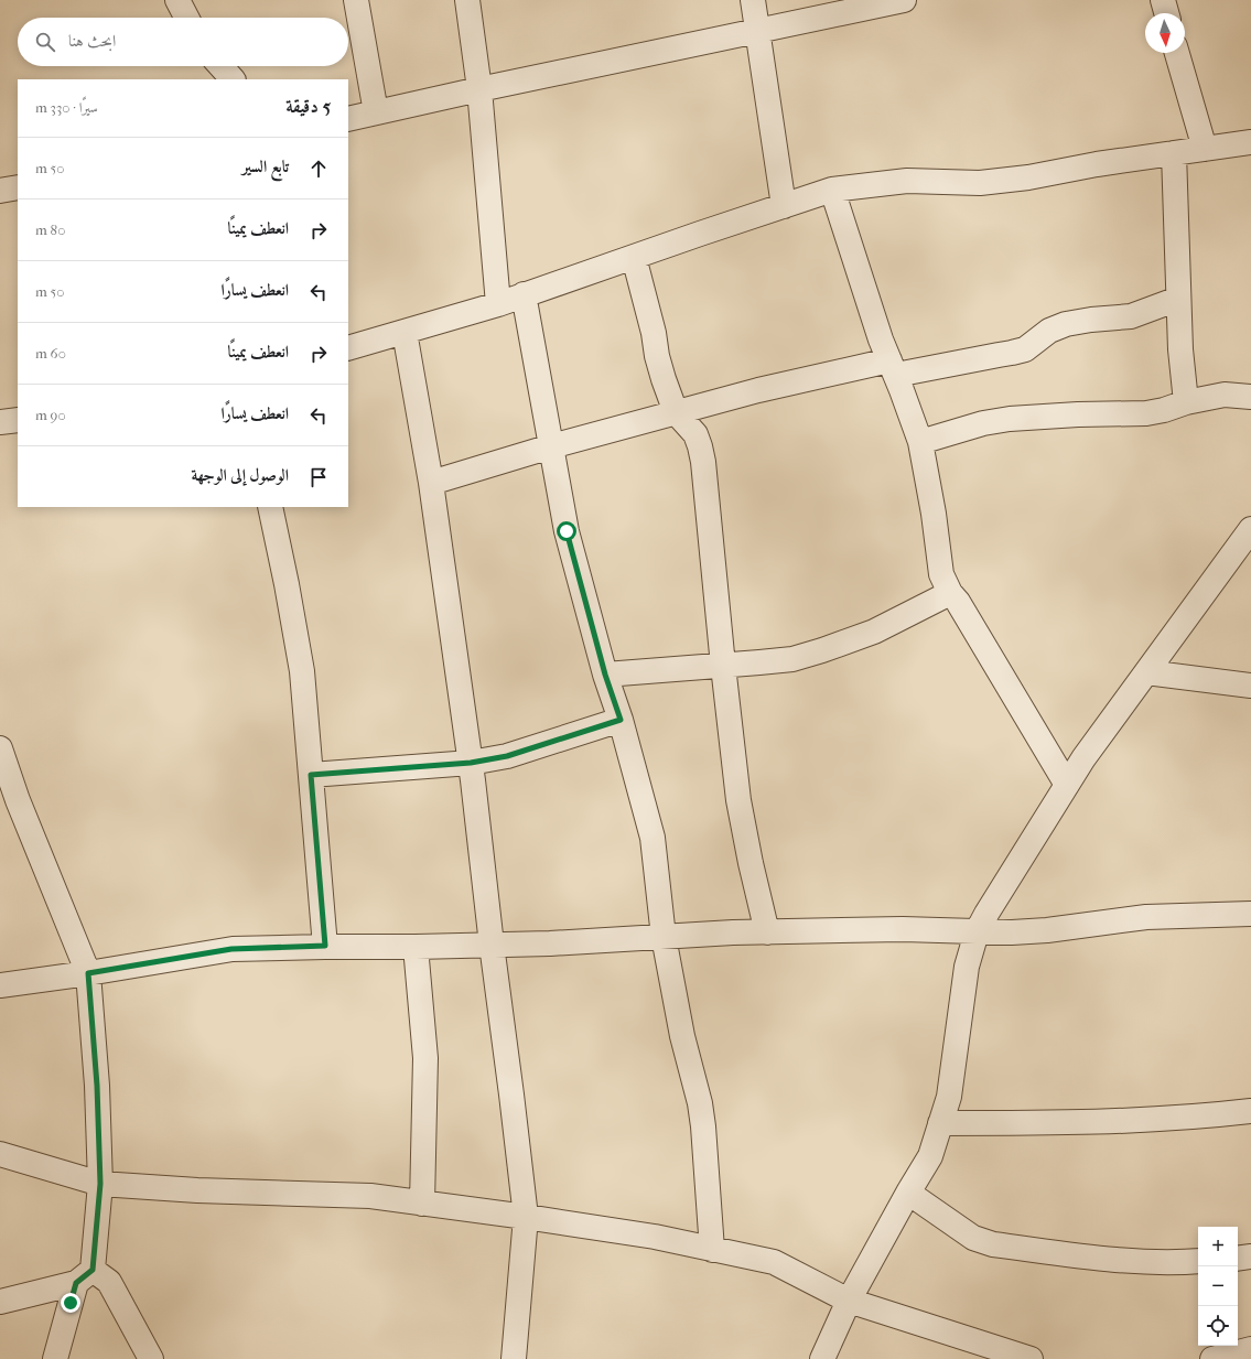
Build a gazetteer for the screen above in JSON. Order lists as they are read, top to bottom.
{
  "north": "bottom",
  "page": {
    "search": "ابحث هنا",
    "heading": ["5 دقيقة", "سيرًا · 330 m"],
    "list": [
      ["تابع السير", "50 m"],
      ["انعطف يمينًا", "80 m"],
      ["انعطف يسارًا", "50 m"],
      ["انعطف يمينًا", "60 m"],
      ["انعطف يسارًا", "90 m"],
      "الوصول إلى الوجهة"
    ],
    "map_buttons": ["+", "−"]
  }
}
